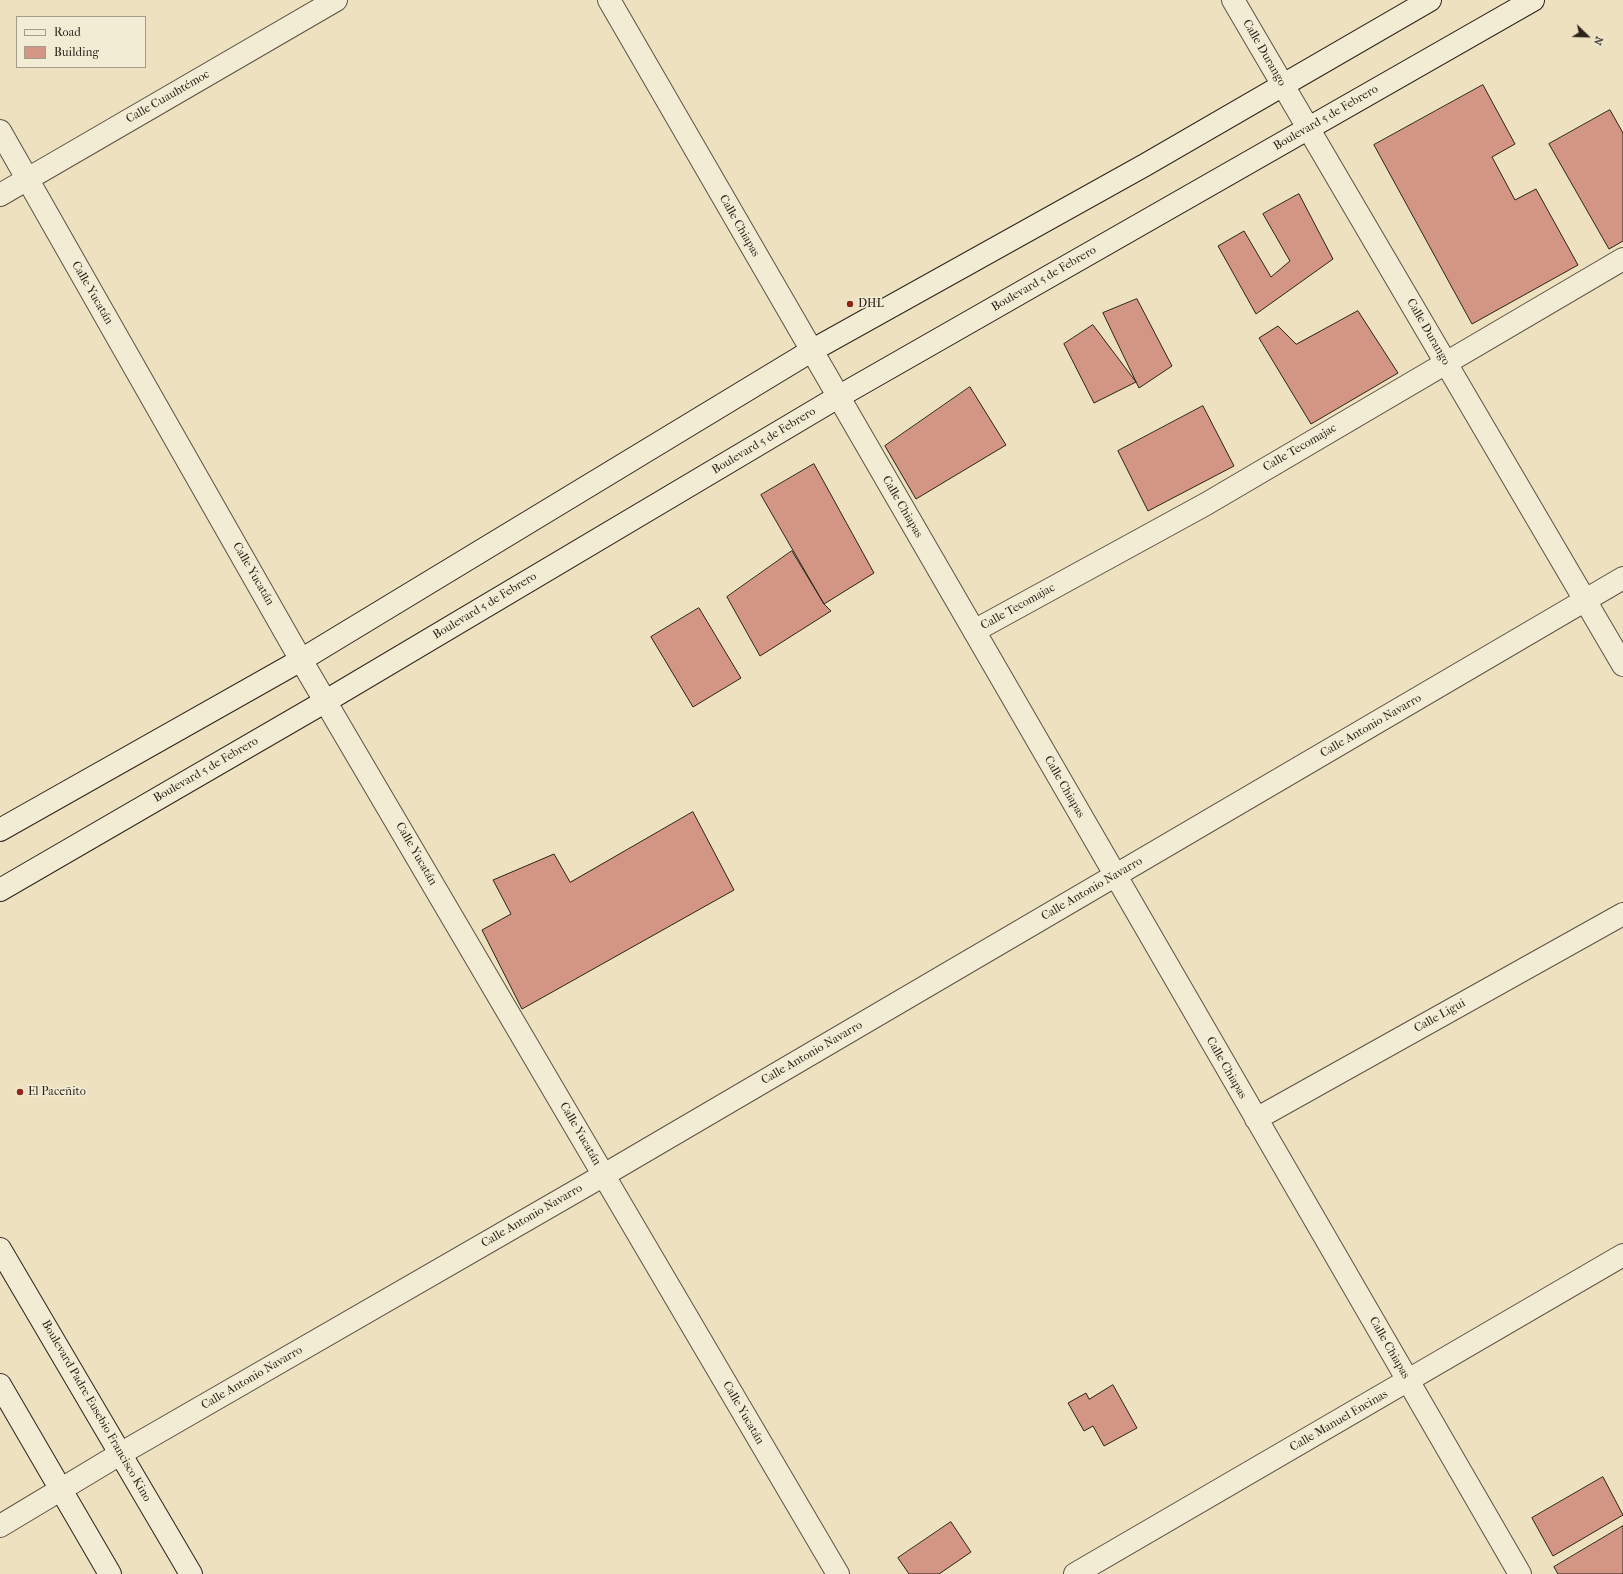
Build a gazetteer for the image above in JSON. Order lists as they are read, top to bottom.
{
  "streets": {
    "street": [
      "Calle Durango",
      "Calle Cuauhtémoc",
      "Boulevard 5 de Febrero",
      "Calle Chiapas",
      "Calle Yucatán",
      "Calle Tecomajac",
      "Calle Antonio Navarro",
      "Calle Ligui",
      "Boulevard Padre Eusebio Francisco Kino",
      "Calle Manuel Encinas"
    ]
  },
  "crossings": [
    ["Calle Durango", "Boulevard 5 de Febrero"],
    ["Calle Durango", "Calle Tecomajac"],
    ["Calle Durango", "Calle Antonio Navarro"],
    ["Calle Cuauhtémoc", "Calle Yucatán"],
    ["Boulevard 5 de Febrero", "Calle Chiapas"],
    ["Boulevard 5 de Febrero", "Calle Yucatán"],
    ["Calle Chiapas", "Calle Tecomajac"],
    ["Calle Chiapas", "Calle Antonio Navarro"],
    ["Calle Chiapas", "Calle Ligui"],
    ["Calle Chiapas", "Calle Manuel Encinas"],
    ["Calle Yucatán", "Calle Antonio Navarro"],
    ["Calle Antonio Navarro", "Boulevard Padre Eusebio Francisco Kino"]
  ],
  "places": ["DHL", "El Paceñito"],
  "legend": ["Road", "Building"],
  "north": "bottom right"
}
